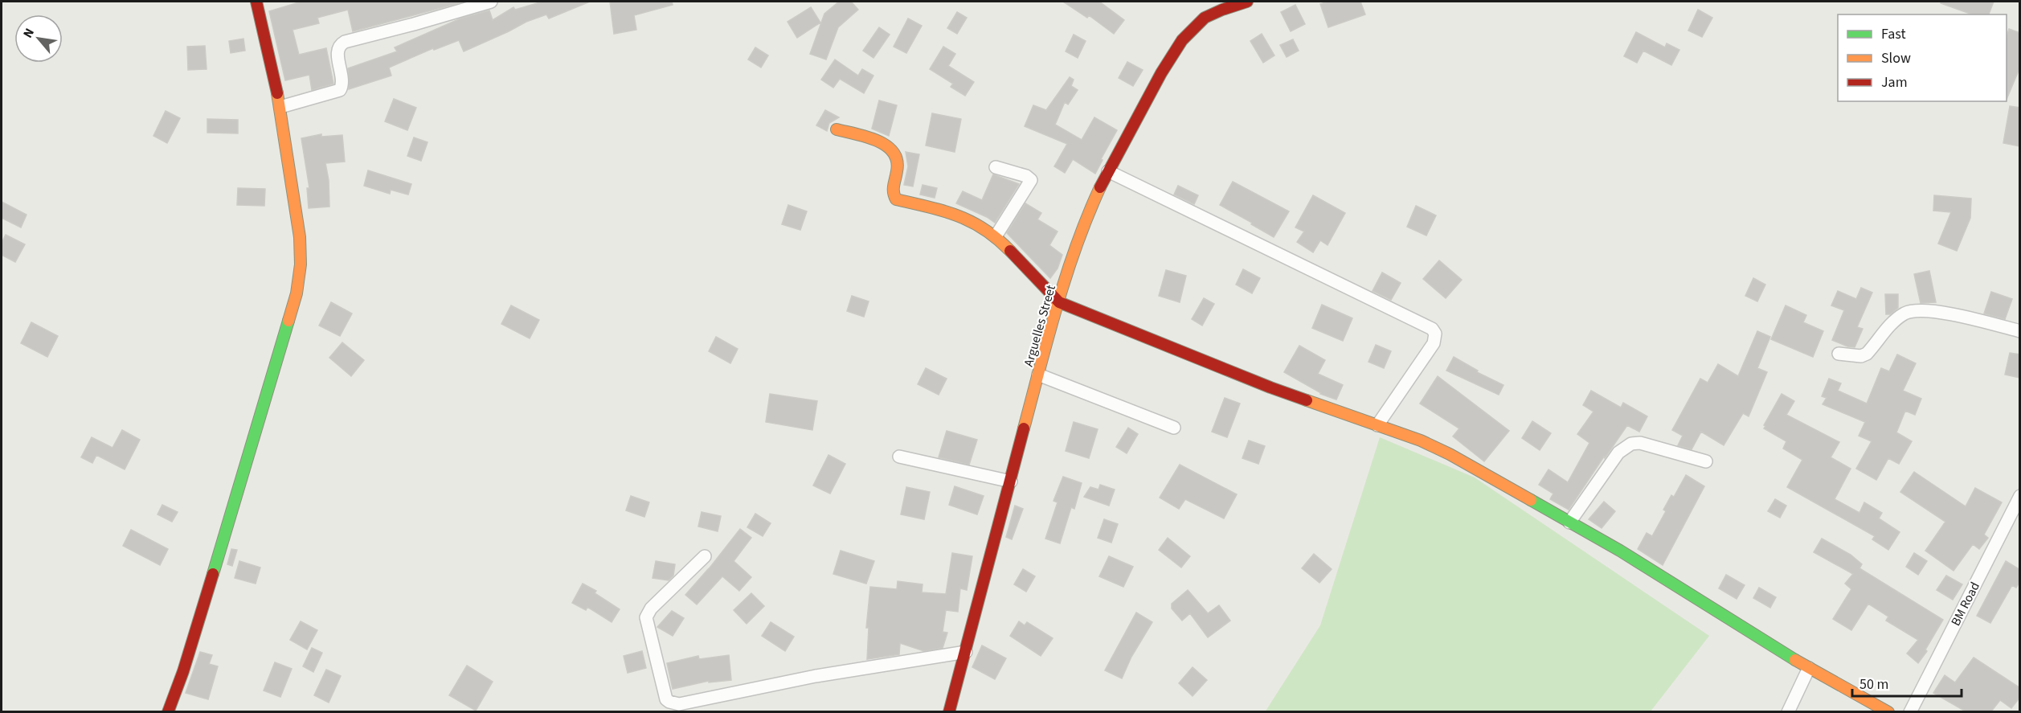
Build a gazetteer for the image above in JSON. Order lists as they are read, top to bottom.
{
  "streets": {
    "street": ["Arguelles Street", "BM Road"]
  },
  "legend": ["Fast", "Slow", "Jam"],
  "scale_bar": "50 m",
  "north": "top left"
}
